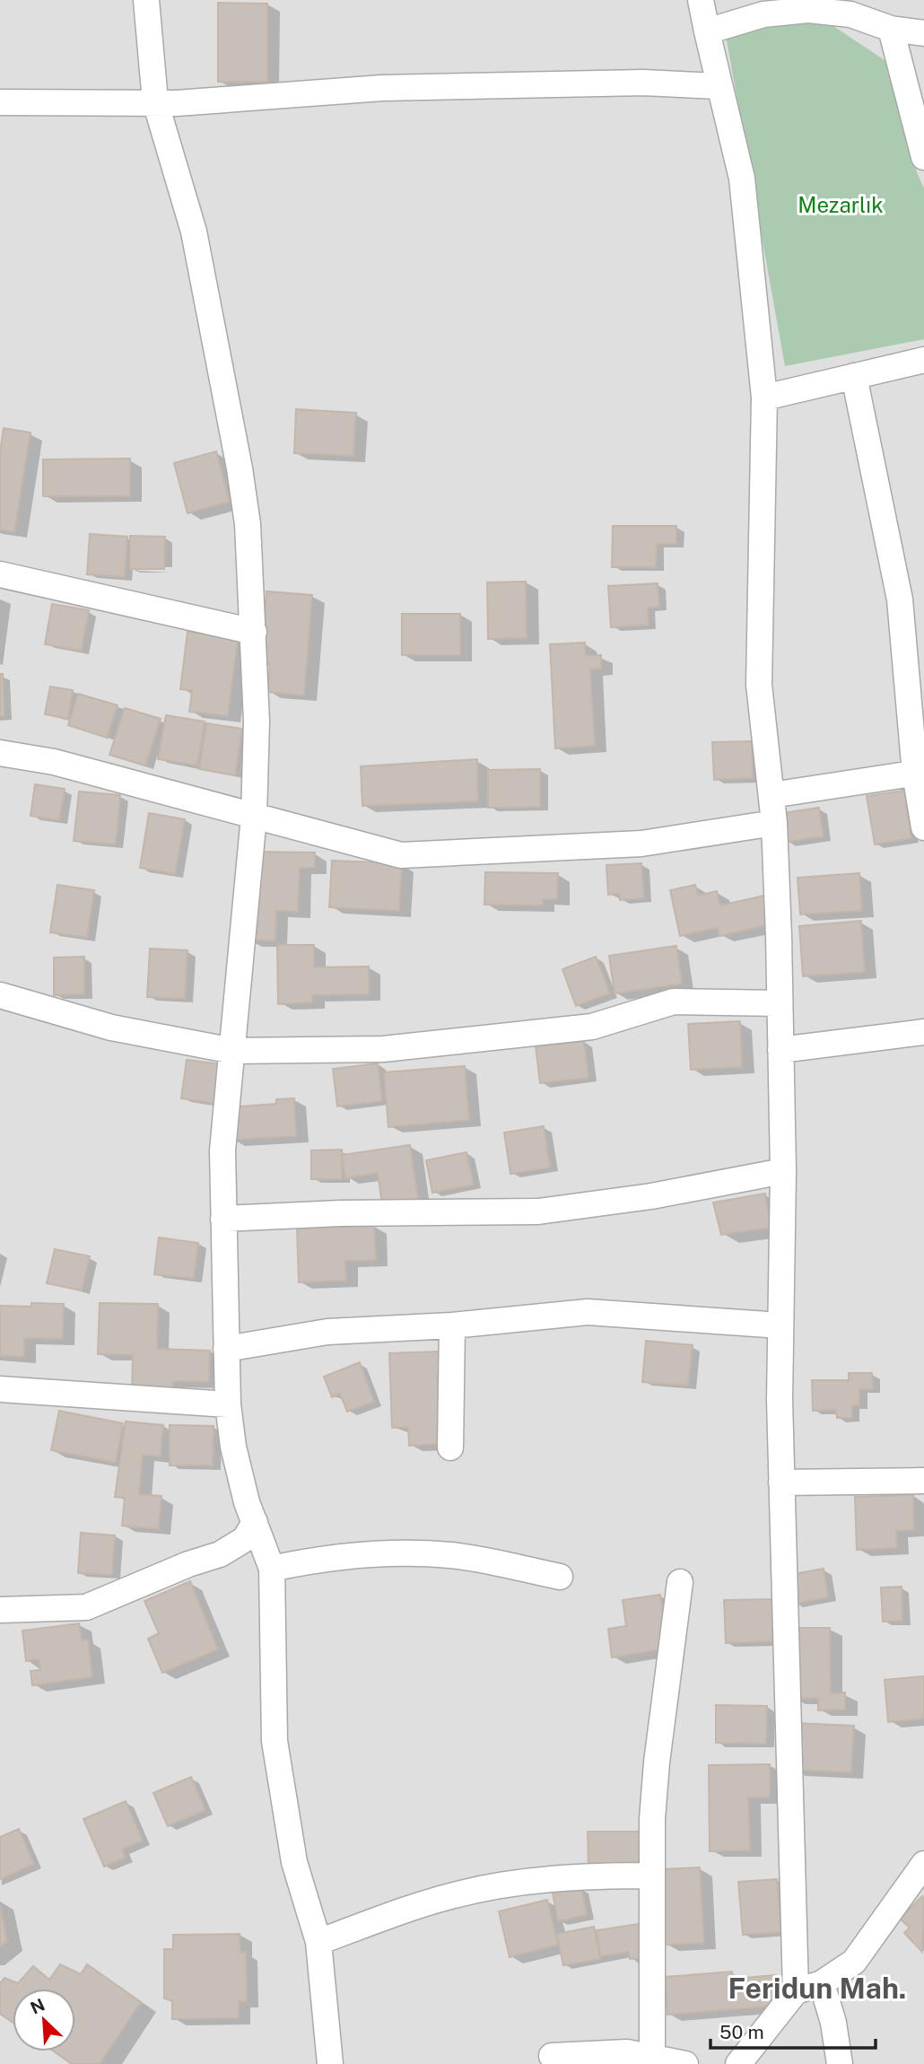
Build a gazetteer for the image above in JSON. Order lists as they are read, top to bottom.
{
  "districts": ["Feridun Mah."],
  "parks": ["Mezarlık"],
  "scale_bar": "50 m",
  "north": "top left"
}
